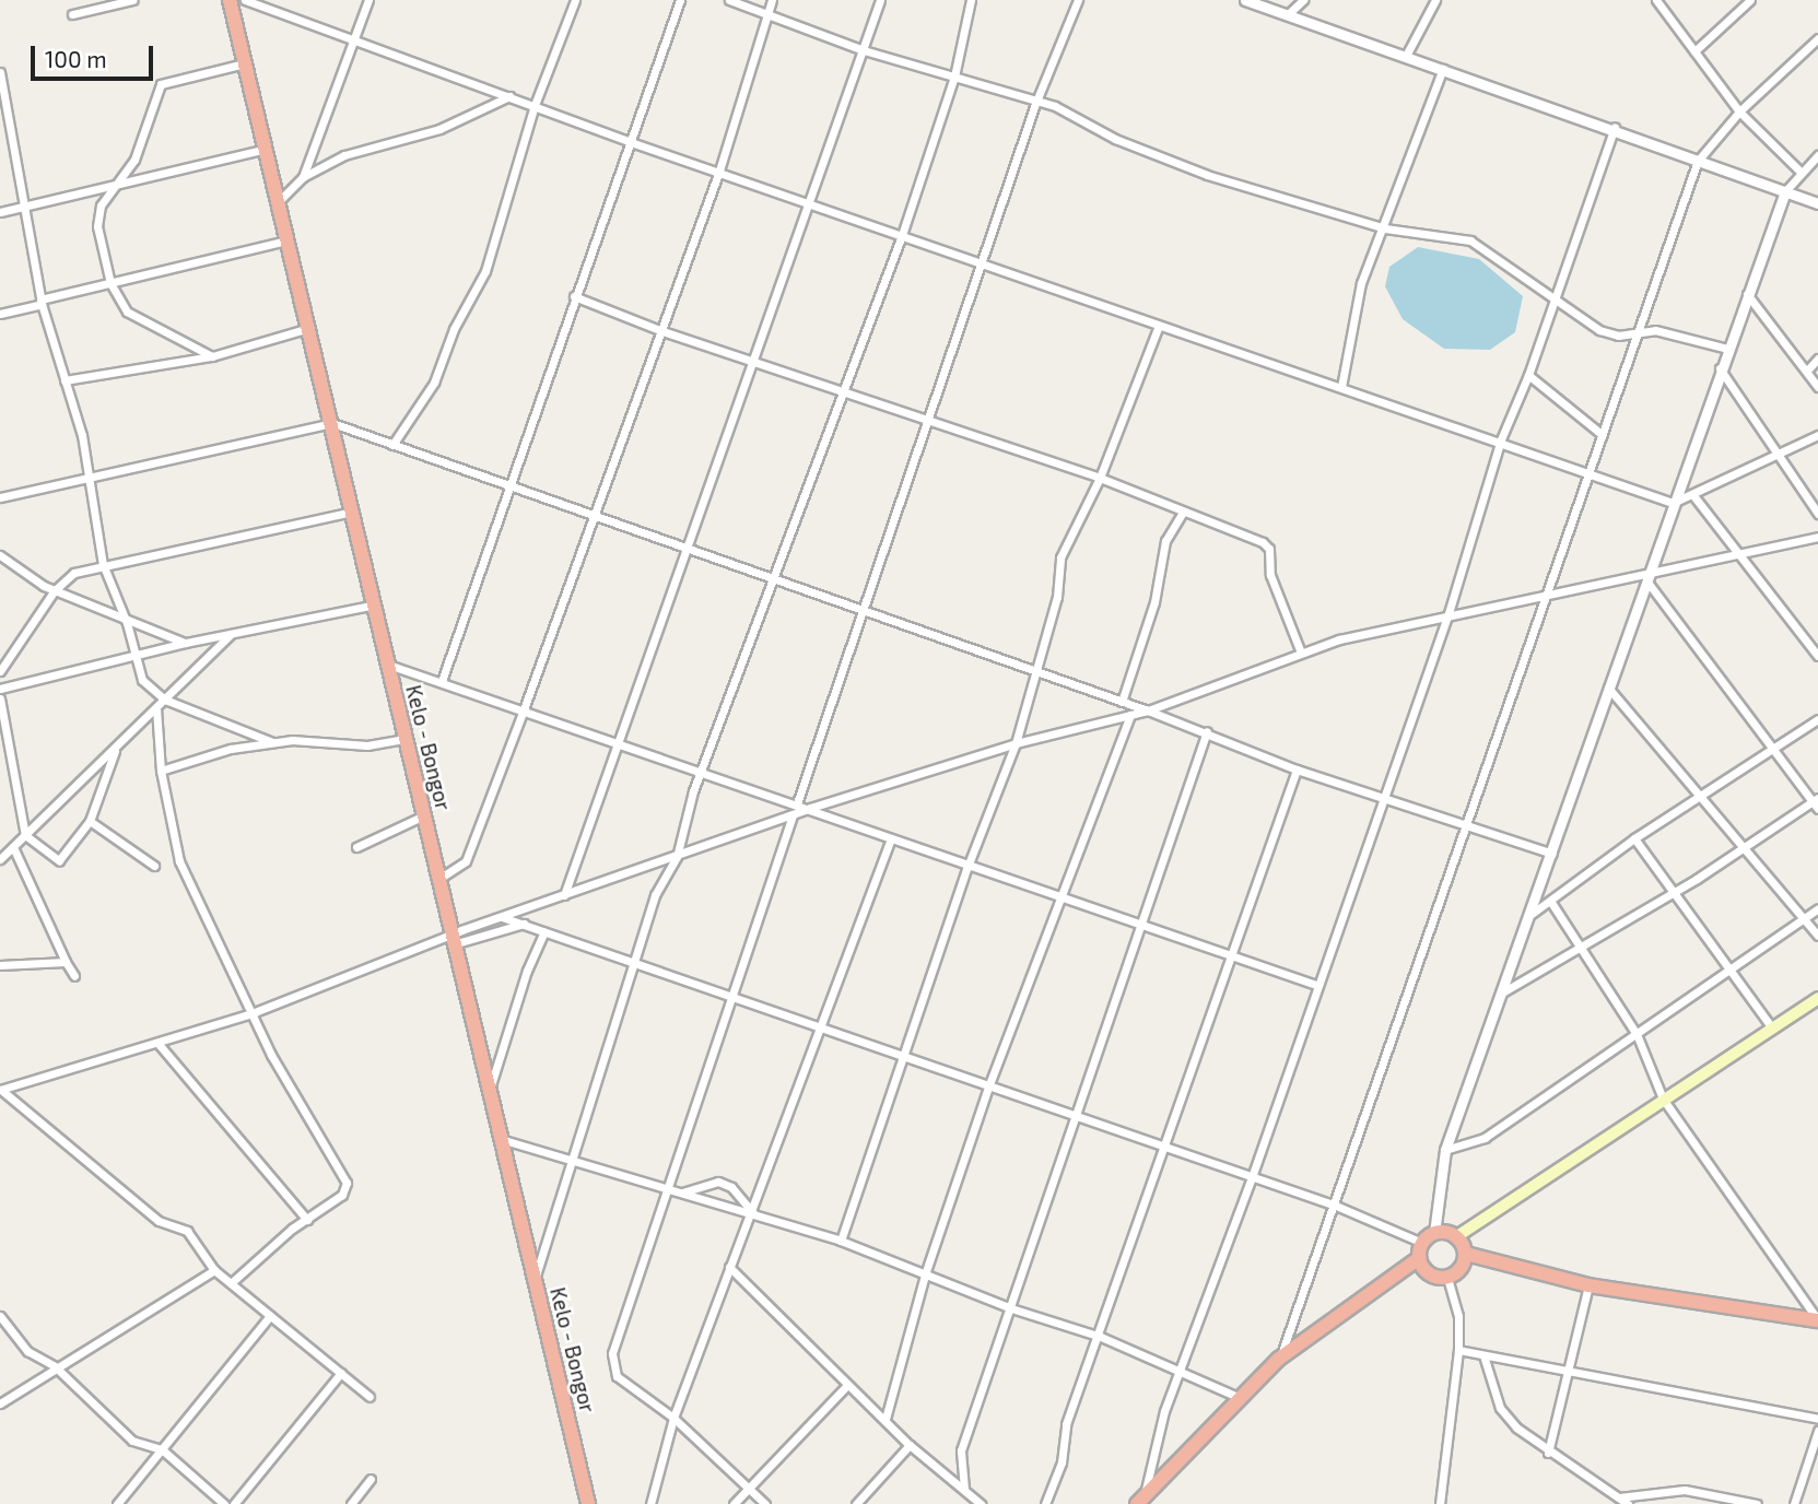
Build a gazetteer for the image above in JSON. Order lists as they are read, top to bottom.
{
  "streets": {
    "highway": ["Kelo - Bongor"]
  },
  "scale_bar": "100 m"
}
